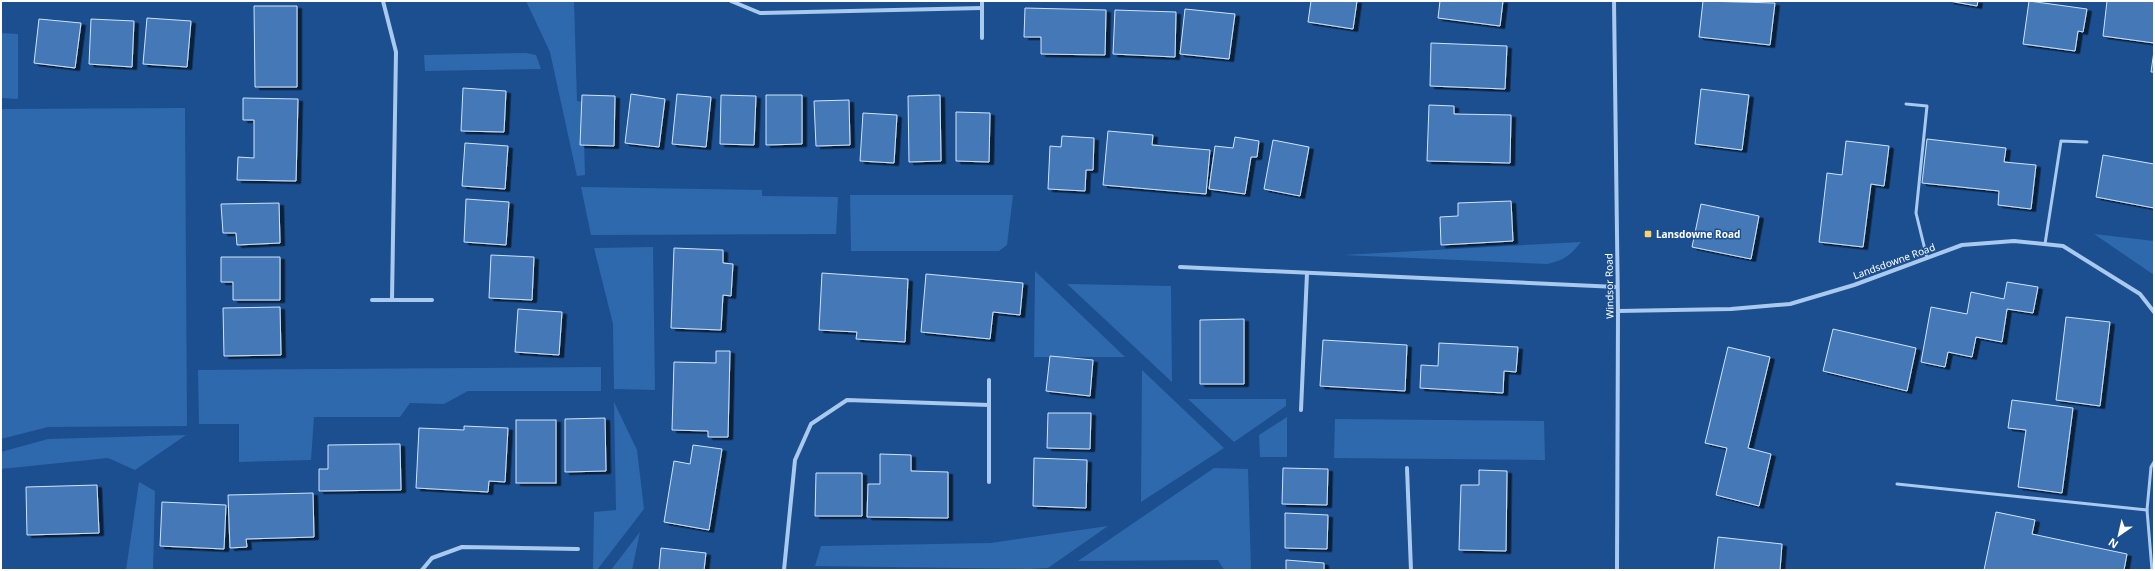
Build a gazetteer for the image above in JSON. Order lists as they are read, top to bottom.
{
  "streets": {
    "street": ["Landsdowne Road", "Windsor Road"]
  },
  "crossings": [
    ["Landsdowne Road", "Windsor Road"]
  ],
  "places": {
    "transit": ["Lansdowne Road"]
  },
  "north": "bottom left"
}
